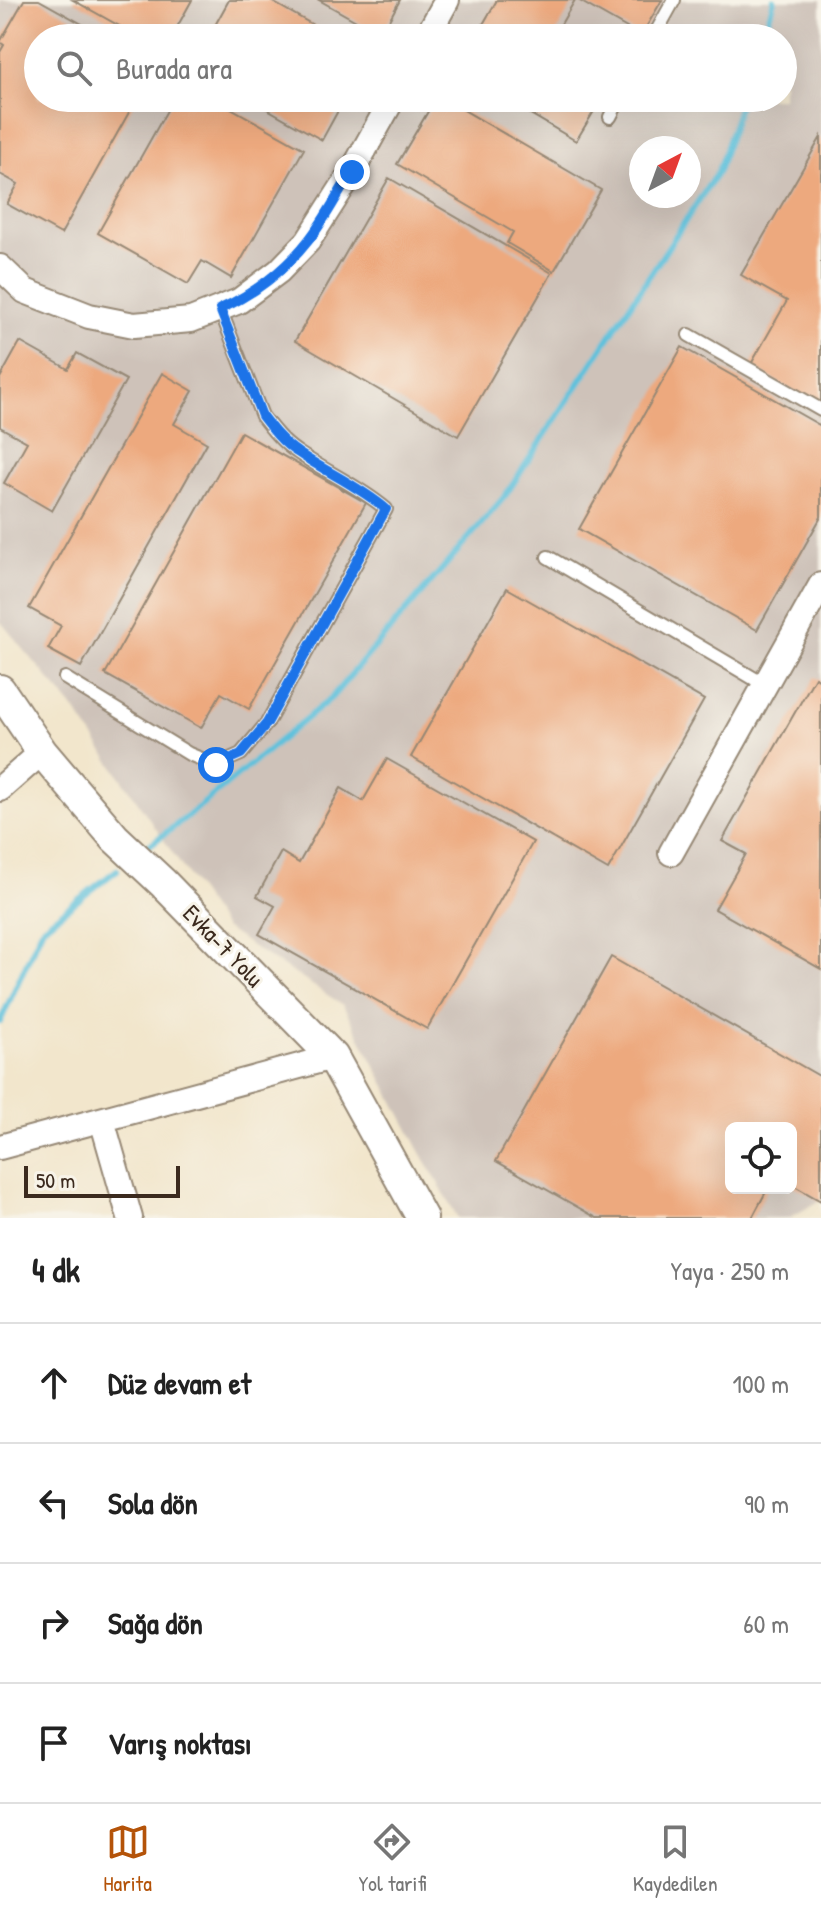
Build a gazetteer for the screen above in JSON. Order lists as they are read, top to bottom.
{
  "streets": {
    "street": ["Evka-7 Yolu"]
  },
  "scale_bar": "50 m",
  "north": "top right",
  "page": {
    "search": "Burada ara",
    "scale": "50 m",
    "heading": ["4 dk", "Yaya · 250 m"],
    "list": [
      ["Düz devam et", "100 m"],
      ["Sola dön", "90 m"],
      ["Sağa dön", "60 m"],
      "Varış noktası"
    ],
    "nav": ["Harita", "Yol tarifi", "Kaydedilen"]
  }
}
